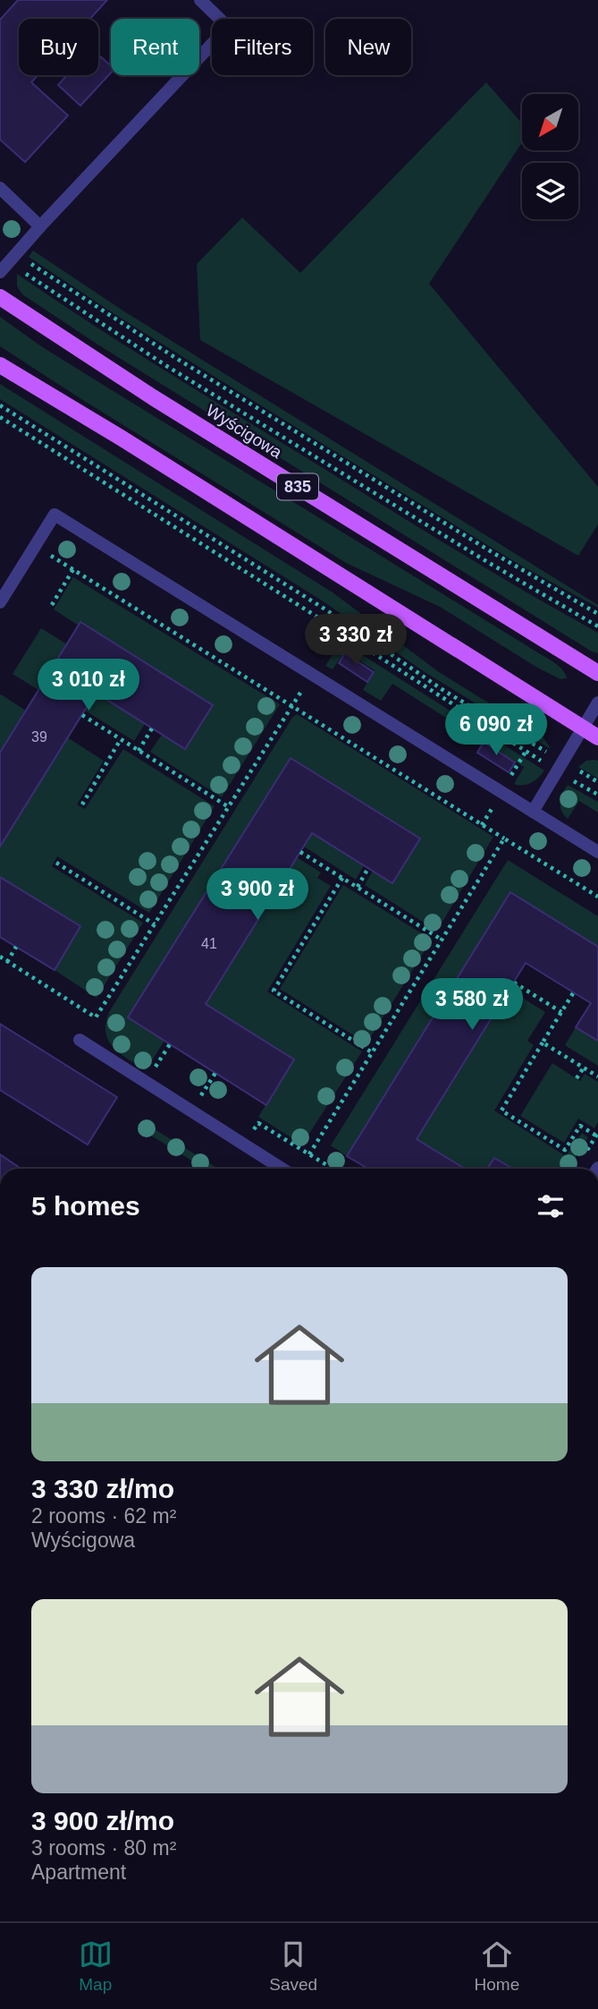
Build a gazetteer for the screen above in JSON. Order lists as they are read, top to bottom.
{
  "streets": {
    "main road": ["Wyścigowa", "835"]
  },
  "house_numbers": ["39", "41"],
  "north": "bottom left",
  "page": {
    "chip": [
      "Buy",
      "Rent",
      "Filters",
      "New"
    ],
    "price": [
      "3 330 zł",
      "3 010 zł",
      "6 090 zł",
      "3 900 zł",
      "3 580 zł"
    ],
    "heading": "5 homes",
    "list": [
      {
        "name": "3 330 zł/mo",
        "note": "2 rooms · 62 m² · Wyścigowa"
      },
      {
        "name": "3 900 zł/mo",
        "note": "3 rooms · 80 m² · Apartment"
      }
    ],
    "tabs": ["Map", "Saved", "Home"]
  }
}
